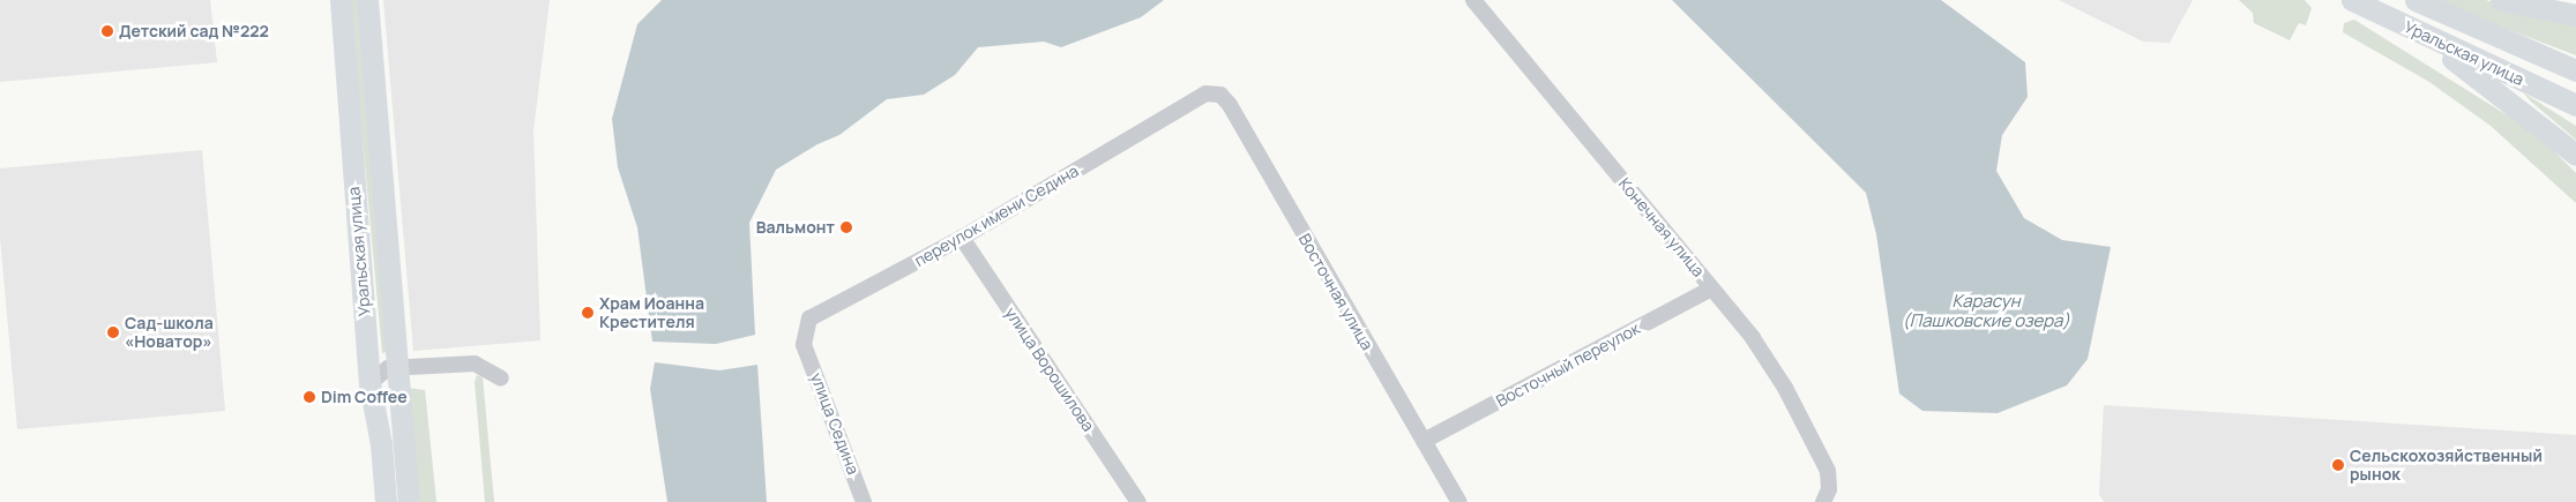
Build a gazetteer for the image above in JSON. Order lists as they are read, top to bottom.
{
  "streets": {
    "main road": ["Уральская улица"],
    "street": [
      "переулок имени Седина",
      "Конечная улица",
      "Восточная улица",
      "Восточный переулок",
      "улица Ворошилова",
      "улица Седина"
    ]
  },
  "crossings": [
    ["переулок имени Седина", "Восточная улица"],
    ["переулок имени Седина", "улица Ворошилова"],
    ["переулок имени Седина", "улица Седина"],
    ["Конечная улица", "Восточный переулок"],
    ["Восточная улица", "Восточный переулок"]
  ],
  "water": ["Карасун (Пашковские озера)"],
  "places": [
    "Детский сад №222",
    "Вальмонт",
    "Храм Иоанна Крестителя",
    "Сад-школа «Новатор»",
    "Dim Coffee",
    "Сельскохозяйственный рынок"
  ]
}
